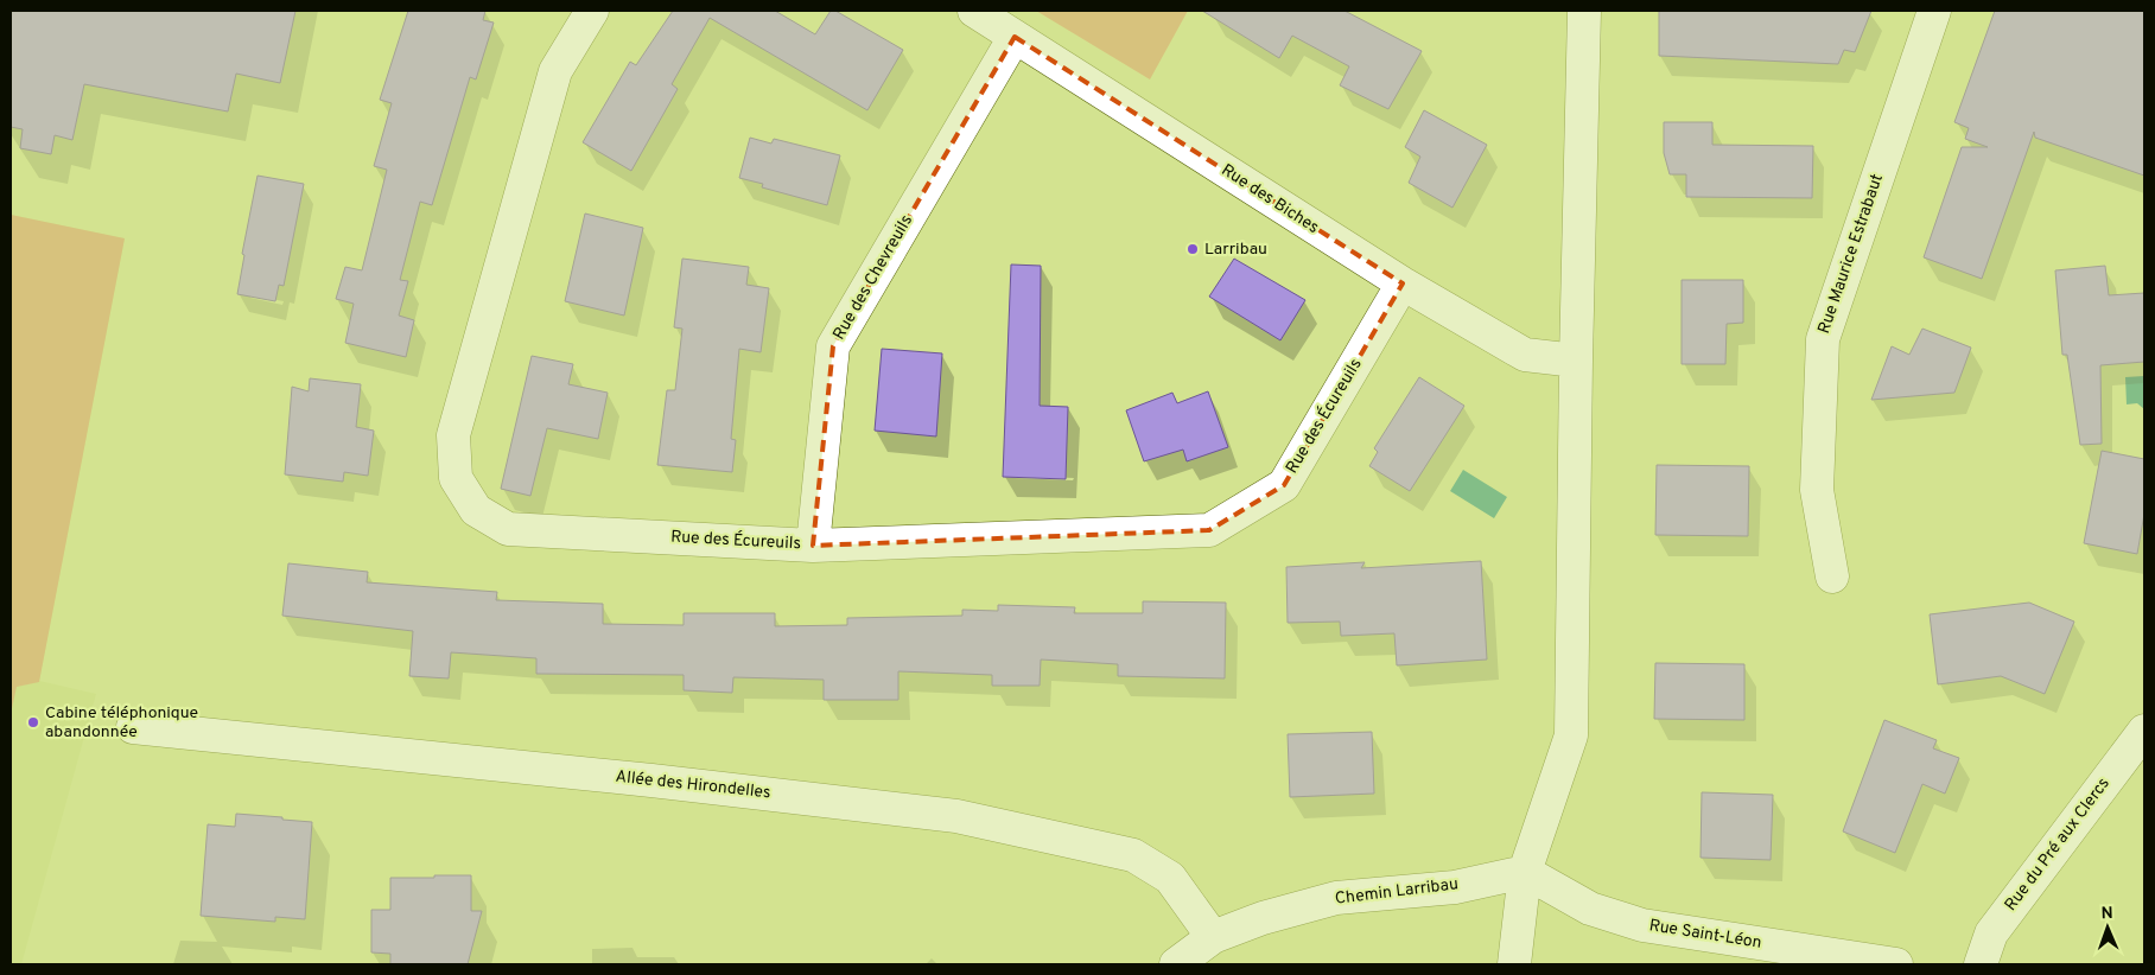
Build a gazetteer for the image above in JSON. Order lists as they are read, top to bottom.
{
  "streets": {
    "street": [
      "Rue des Biches",
      "Rue Maurice Estrabaut",
      "Rue des Chevreuils",
      "Rue des Écureuils",
      "Allée des Hirondelles",
      "Rue du Pré aux Clercs",
      "Chemin Larribau",
      "Rue Saint-Léon"
    ]
  },
  "crossings": [
    ["Rue des Biches", "Rue des Chevreuils"],
    ["Rue des Biches", "Rue des Écureuils"],
    ["Rue des Chevreuils", "Rue des Écureuils"],
    ["Allée des Hirondelles", "Chemin Larribau"],
    ["Chemin Larribau", "Rue Saint-Léon"]
  ],
  "places": ["Larribau", "Cabine téléphonique abandonnée"],
  "north": "top"
}
